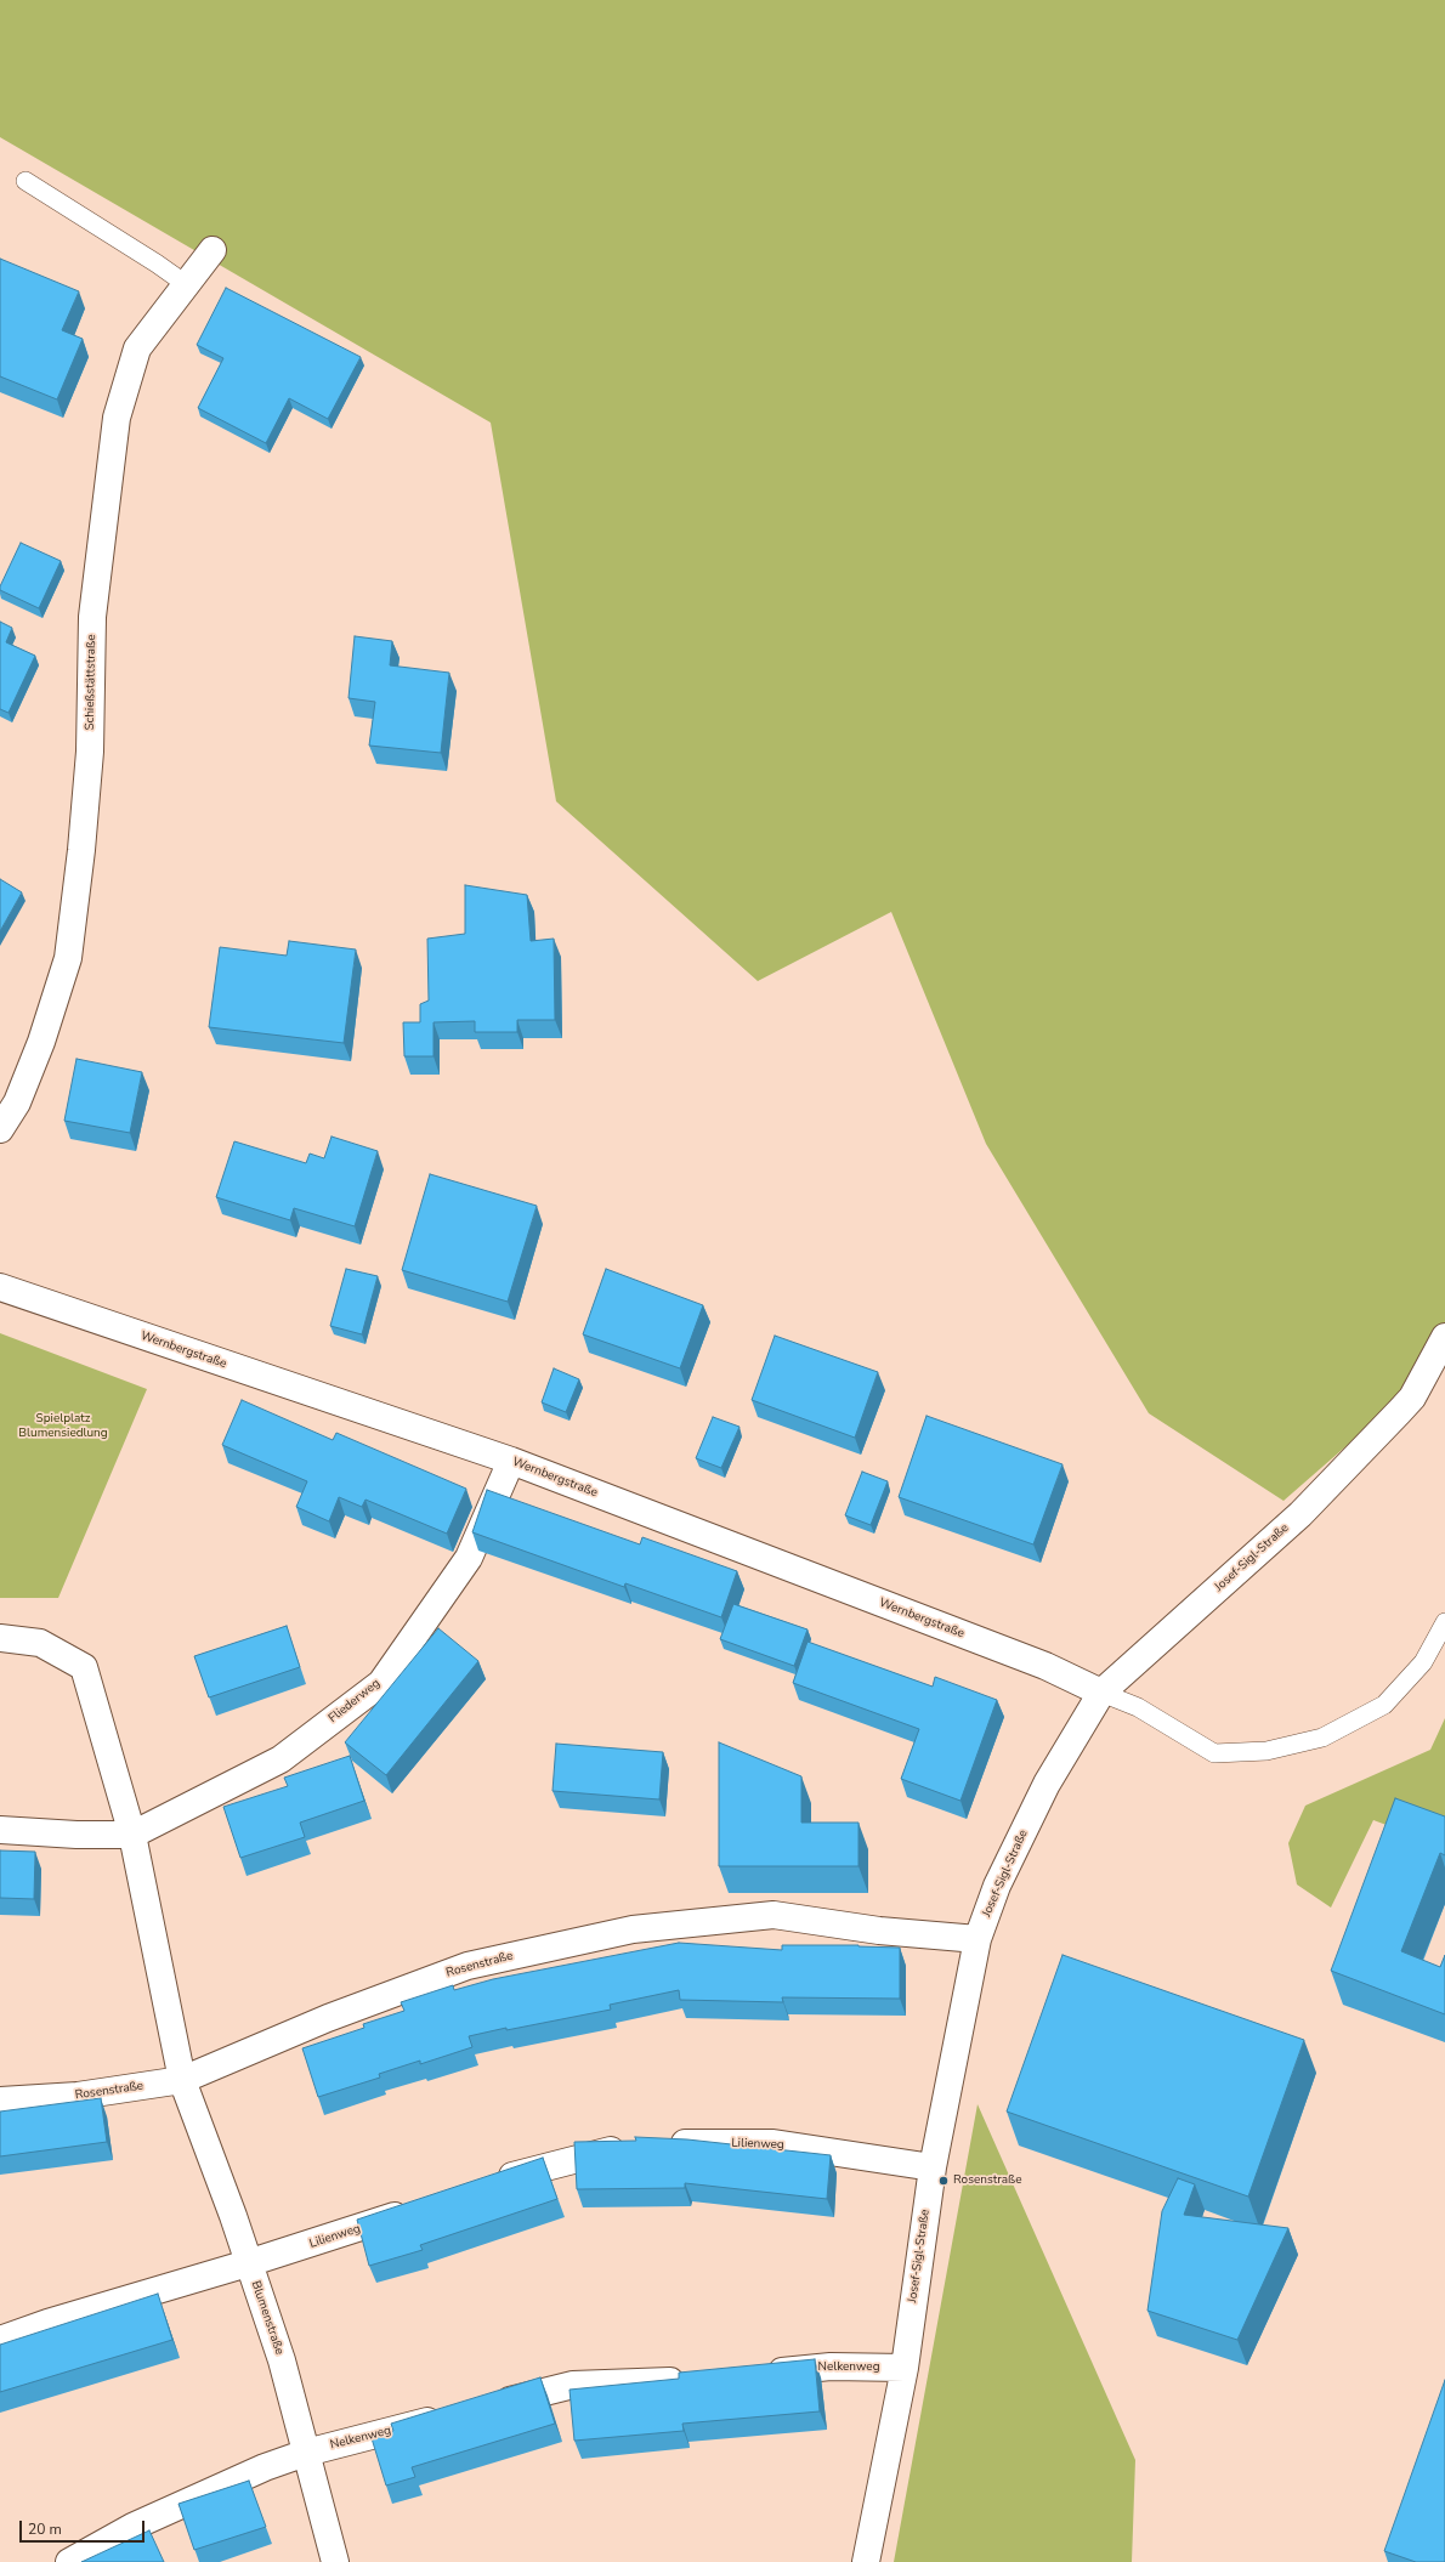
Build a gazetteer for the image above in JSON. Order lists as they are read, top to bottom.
{
  "streets": {
    "street": [
      "Schießstättstraße",
      "Wernbergstraße",
      "Josef-Sigl-Straße",
      "Fliederweg",
      "Rosenstraße",
      "Lilienweg",
      "Blumenstraße",
      "Nelkenweg"
    ]
  },
  "crossings": [
    ["Wernbergstraße", "Josef-Sigl-Straße"],
    ["Wernbergstraße", "Fliederweg"],
    ["Josef-Sigl-Straße", "Rosenstraße"],
    ["Josef-Sigl-Straße", "Lilienweg"],
    ["Josef-Sigl-Straße", "Nelkenweg"],
    ["Rosenstraße", "Blumenstraße"],
    ["Lilienweg", "Blumenstraße"],
    ["Blumenstraße", "Nelkenweg"]
  ],
  "parks": ["Spielplatz Blumensiedlung"],
  "places": ["Rosenstraße"],
  "scale_bar": "20 m"
}
